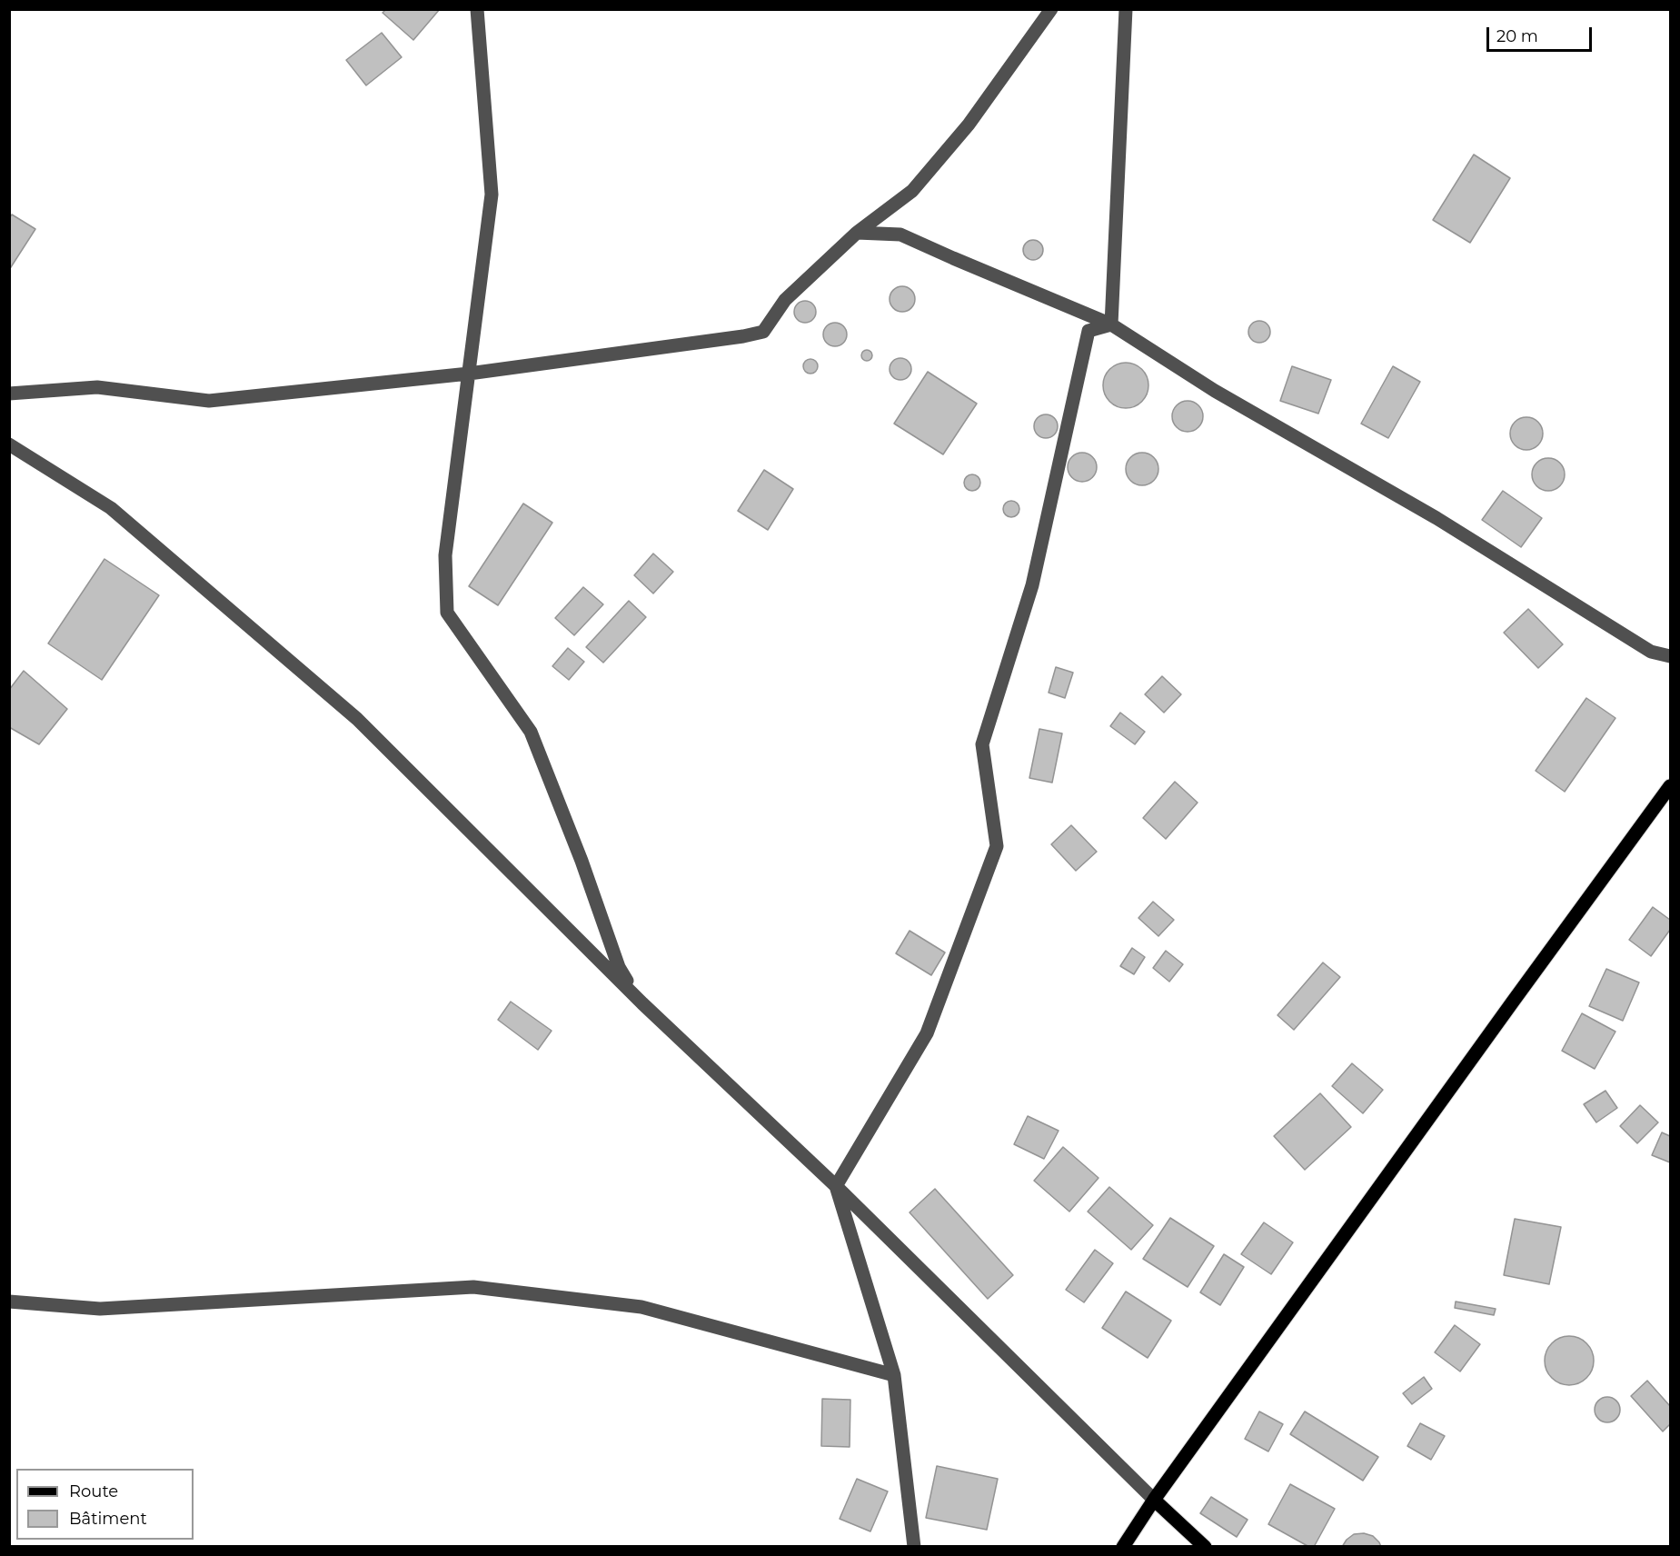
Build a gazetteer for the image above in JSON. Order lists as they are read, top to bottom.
{
  "legend": ["Route", "Bâtiment"],
  "scale_bar": "20 m"
}
